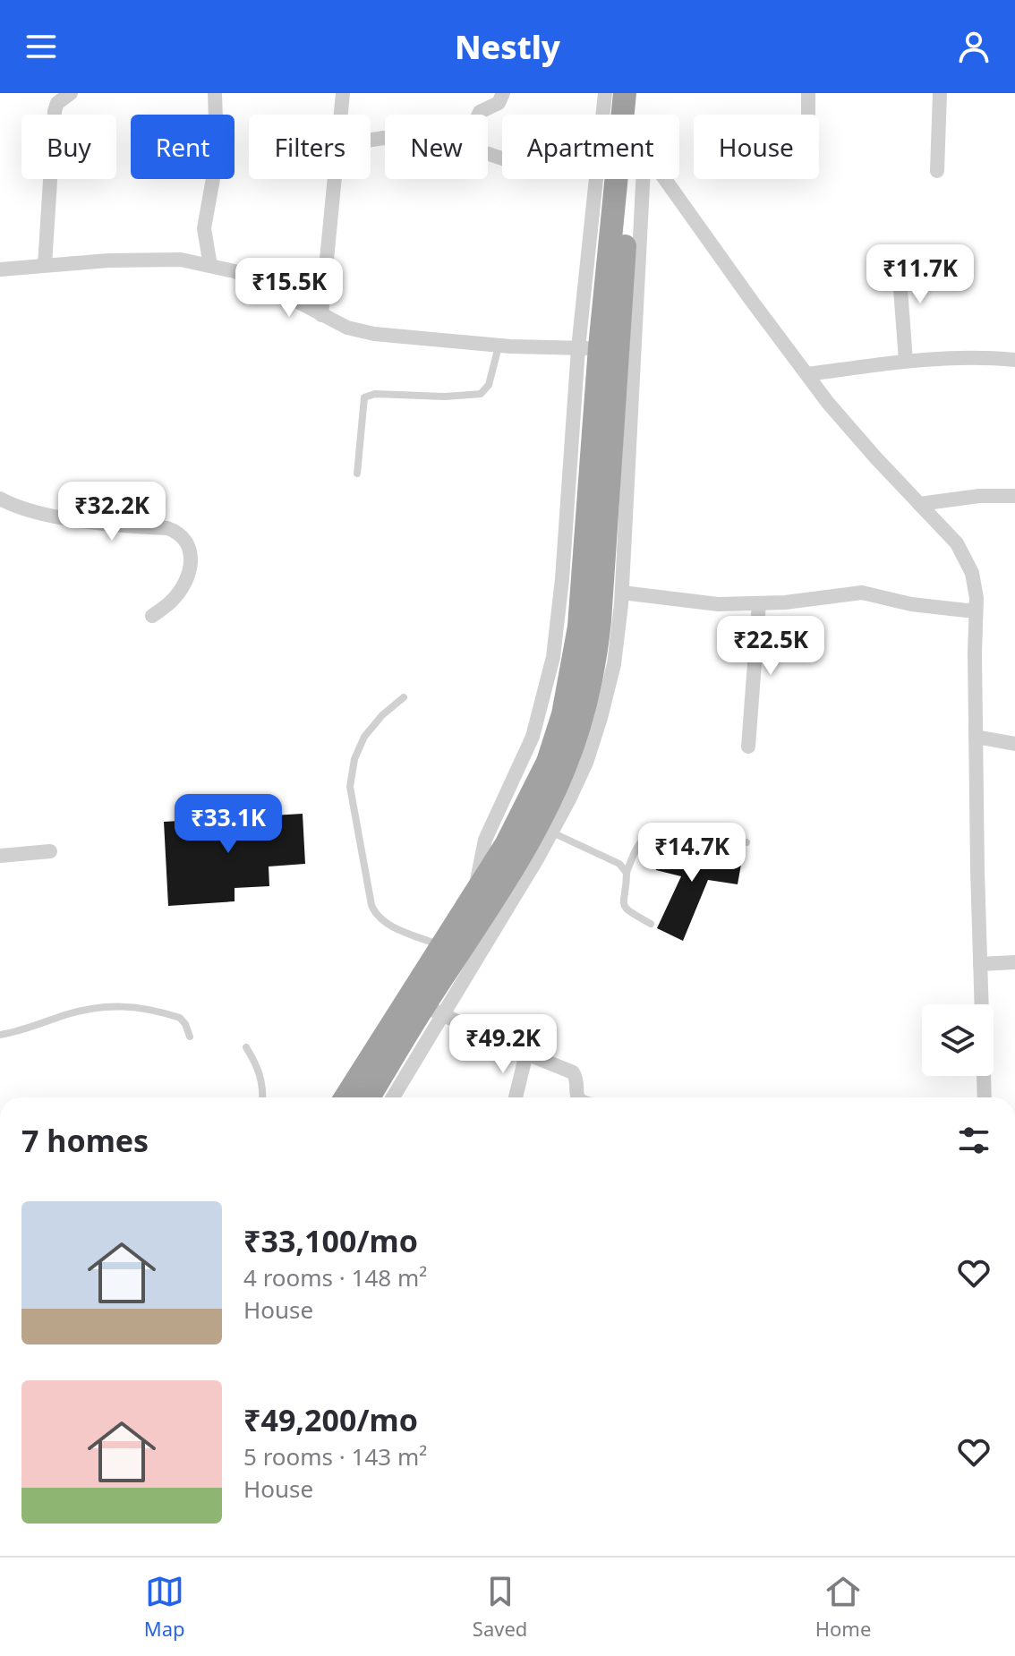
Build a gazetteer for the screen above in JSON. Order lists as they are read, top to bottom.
{
  "page": {
    "header": "Nestly",
    "chip": [
      "Buy",
      "Rent",
      "Filters",
      "New",
      "Apartment",
      "House"
    ],
    "price": [
      "₹11.7K",
      "₹15.5K",
      "₹32.2K",
      "₹22.5K",
      "₹33.1K",
      "₹14.7K",
      "₹49.2K"
    ],
    "heading": "7 homes",
    "list": [
      {
        "name": "₹33,100/mo",
        "note": "4 rooms · 148 m² · House"
      },
      {
        "name": "₹49,200/mo",
        "note": "5 rooms · 143 m² · House"
      }
    ],
    "tabs": ["Map", "Saved", "Home"]
  }
}
